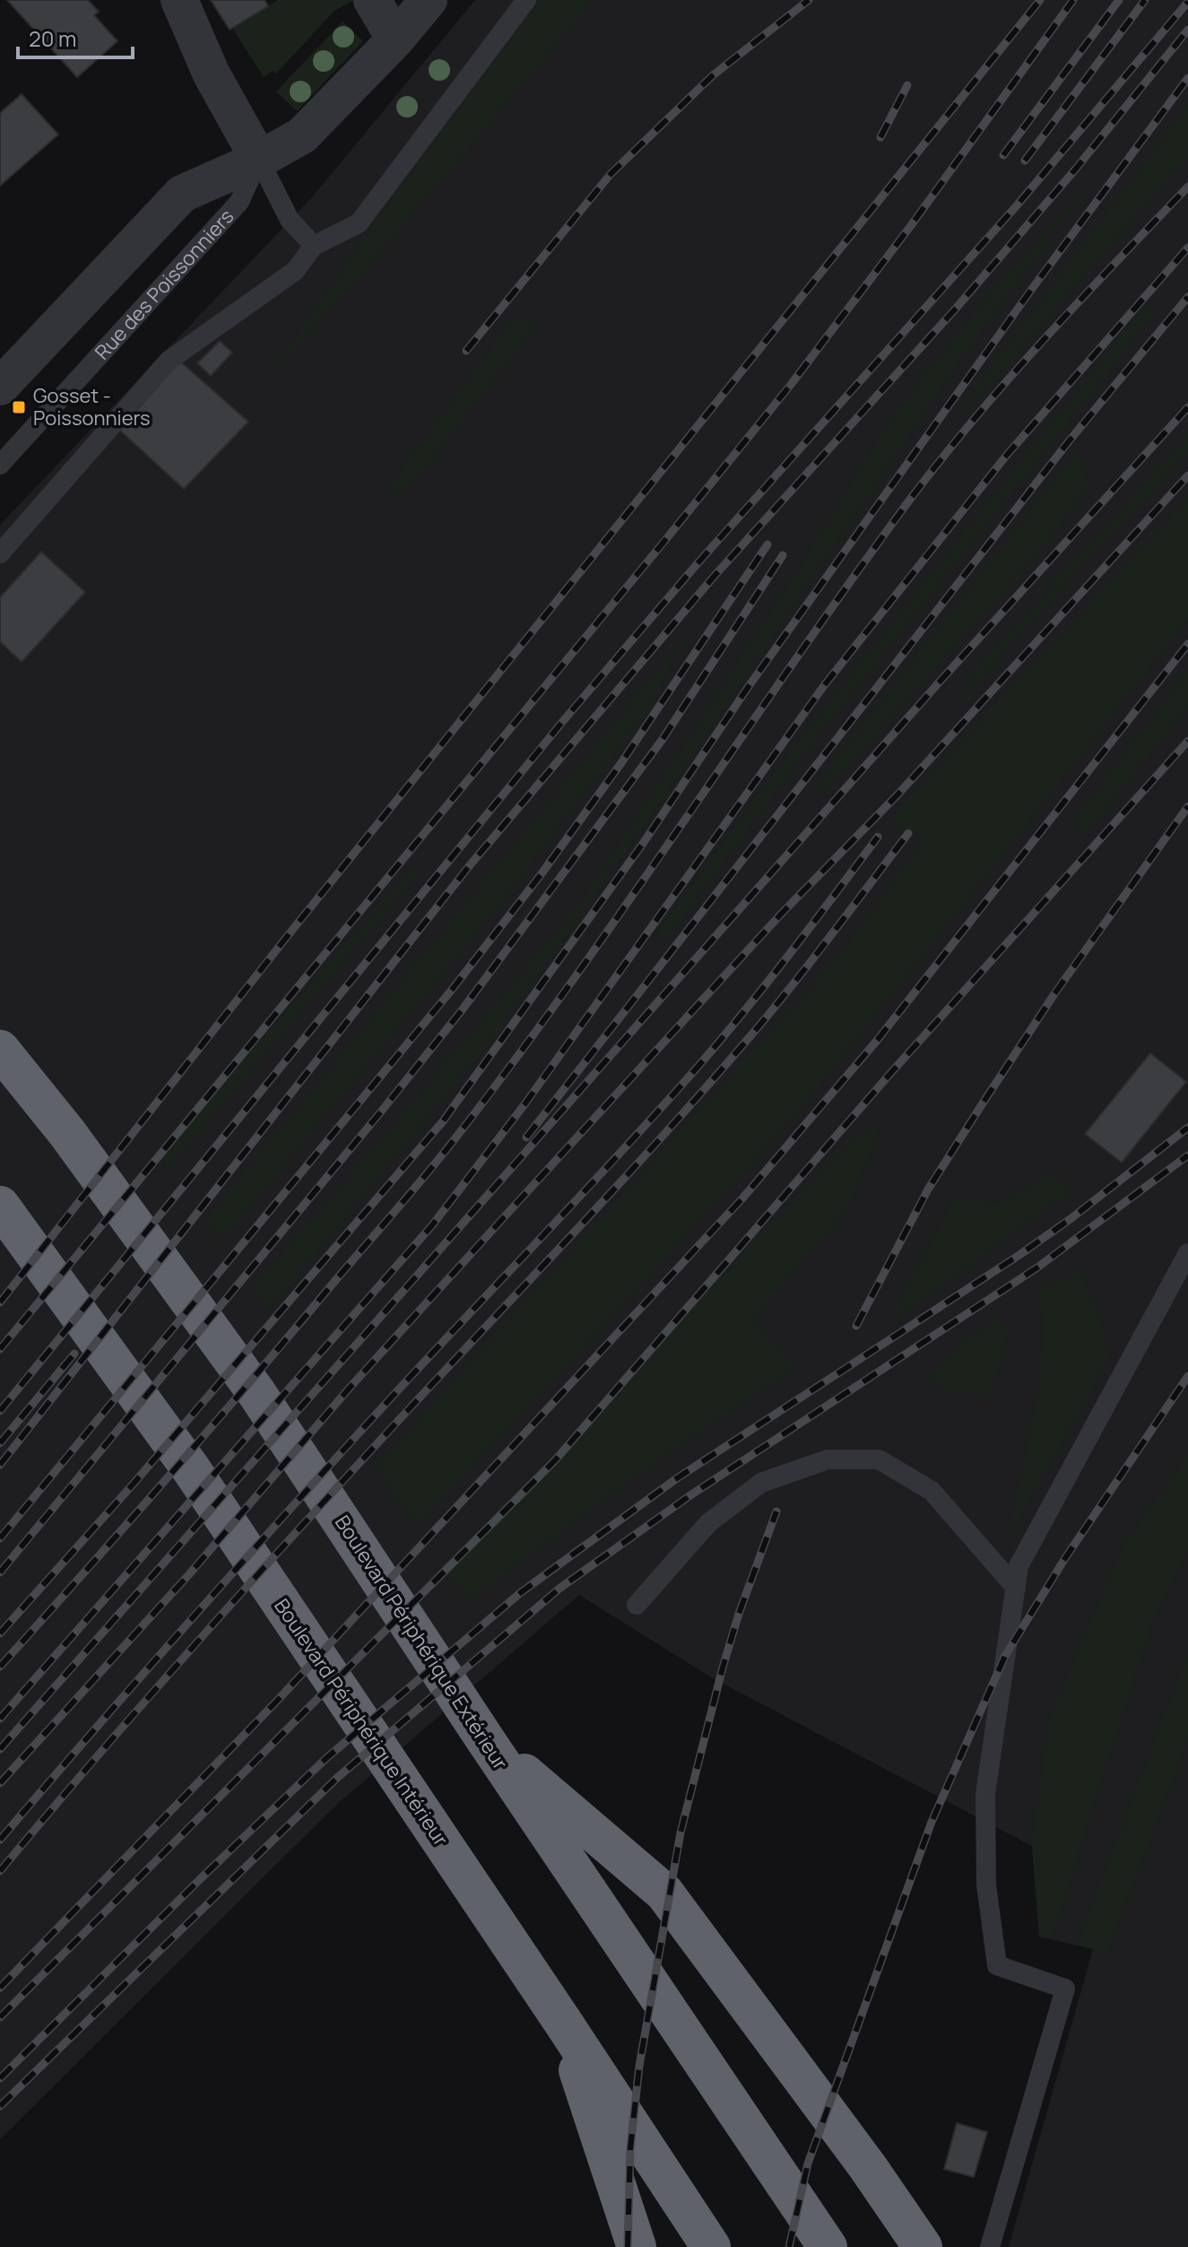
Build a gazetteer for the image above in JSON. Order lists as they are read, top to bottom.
{
  "streets": {
    "highway": ["Boulevard Périphérique Extérieur", "Boulevard Périphérique Intérieur"],
    "street": ["Rue des Poissonniers"]
  },
  "places": {
    "transit": ["Gosset - Poissonniers"]
  },
  "scale_bar": "20 m"
}
